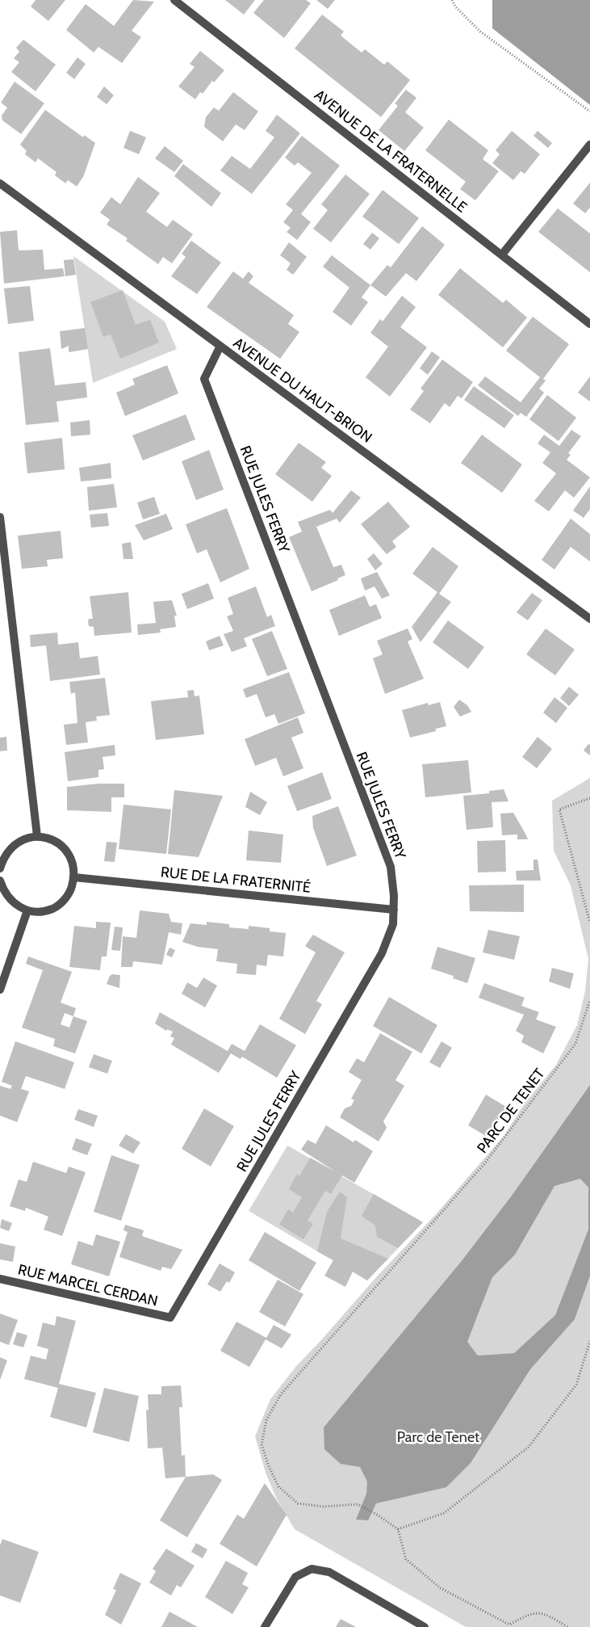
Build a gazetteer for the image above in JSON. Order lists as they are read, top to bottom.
{
  "streets": {
    "street": [
      "AVENUE DE LA FRATERNELLE",
      "AVENUE DU HAUT-BRION",
      "RUE JULES FERRY",
      "RUE DE LA FRATERNITÉ",
      "RUE MARCEL CERDAN"
    ],
    "path": ["PARC DE TENET"]
  },
  "crossings": [
    ["AVENUE DU HAUT-BRION", "RUE JULES FERRY"],
    ["RUE JULES FERRY", "RUE DE LA FRATERNITÉ"],
    ["RUE JULES FERRY", "RUE MARCEL CERDAN"]
  ],
  "parks": ["Parc de Tenet"]
}
